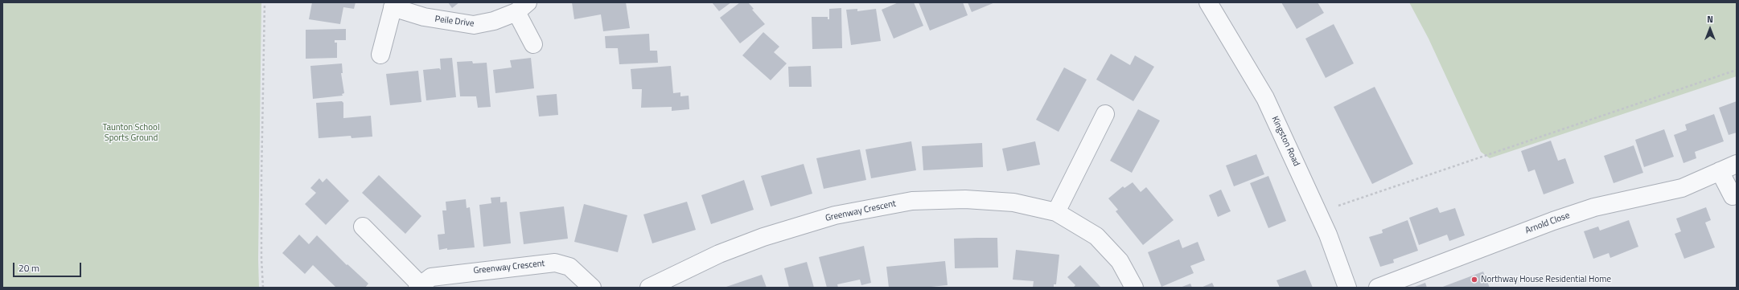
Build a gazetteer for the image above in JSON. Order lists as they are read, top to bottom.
{
  "streets": {
    "street": [
      "Peile Drive",
      "Kingston Road",
      "Greenway Crescent",
      "Arnold Close"
    ]
  },
  "parks": ["Taunton School Sports Ground"],
  "places": ["Northway House Residential Home"],
  "scale_bar": "20 m",
  "north": "top"
}
